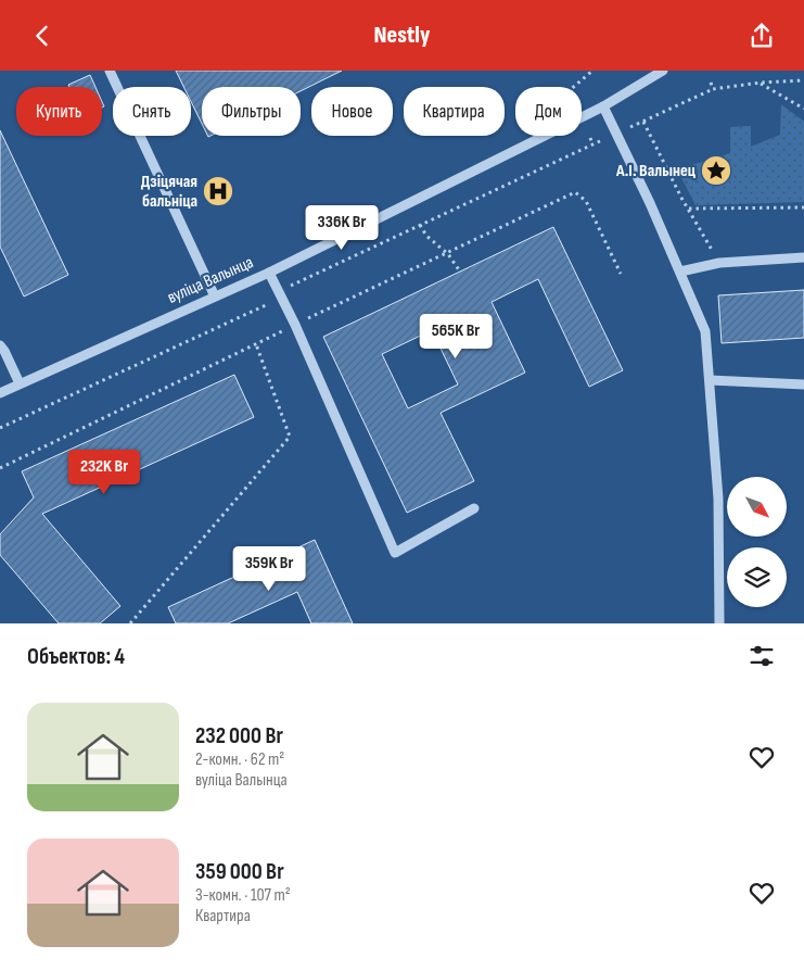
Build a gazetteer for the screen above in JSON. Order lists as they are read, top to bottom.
{
  "streets": {
    "street": ["вуліца Валынца"]
  },
  "places": {
    "place": ["А.І. Валынец"],
    "hospital": ["Дзіцячая бальніца"]
  },
  "north": "bottom right",
  "page": {
    "header": "Nestly",
    "chip": [
      "Купить",
      "Снять",
      "Фильтры",
      "Новое",
      "Квартира",
      "Дом"
    ],
    "price": [
      "336K Br",
      "565K Br",
      "232K Br",
      "359K Br"
    ],
    "heading": "Объектов: 4",
    "list": [
      {
        "name": "232 000 Br",
        "note": "2-комн. · 62 m² · вуліца Валынца"
      },
      {
        "name": "359 000 Br",
        "note": "3-комн. · 107 m² · Квартира"
      }
    ]
  }
}
